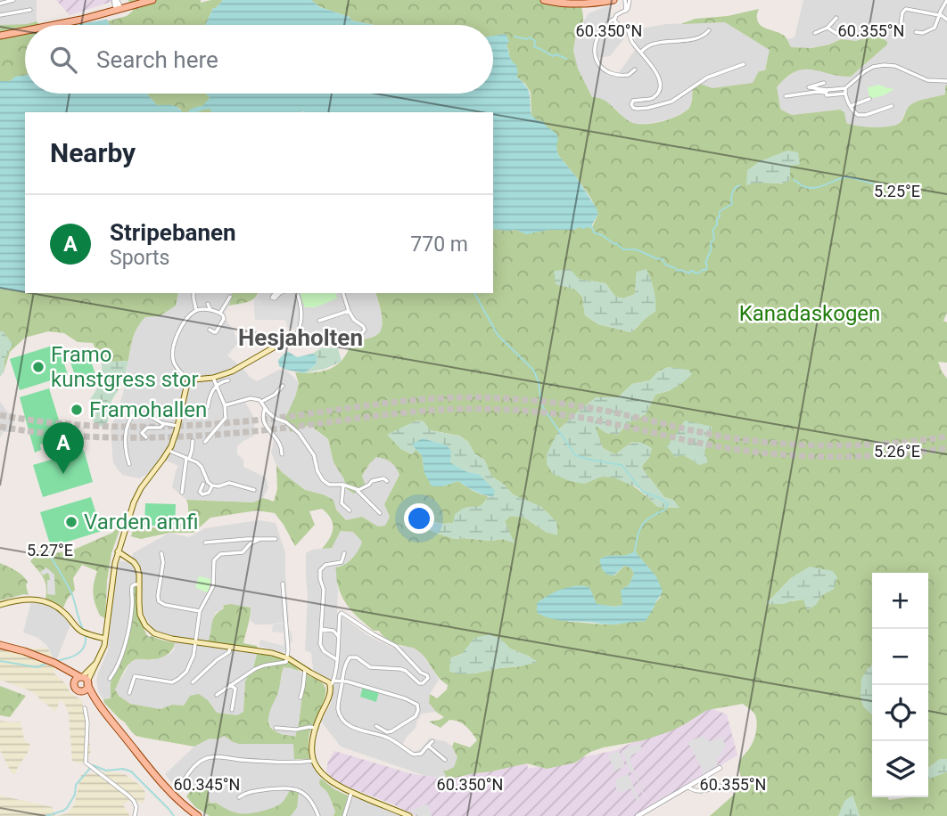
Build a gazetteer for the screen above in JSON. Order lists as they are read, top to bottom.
{
  "districts": ["Hesjaholten"],
  "parks": ["Kanadaskogen"],
  "places": ["Framo kunstgress stor", "Framohallen", "Varden amfi"],
  "page": {
    "search": "Search here",
    "heading": "Nearby",
    "list": [
      {
        "mark": "A",
        "name": "Stripebanen",
        "note": "Sports",
        "value": "770 m"
      }
    ],
    "pins": "A",
    "map_buttons": ["+", "−"]
  },
  "coordinates": [
    "60.350°N",
    "60.355°N",
    "5.25°E",
    "5.26°E",
    "5.27°E",
    "60.345°N"
  ]
}
